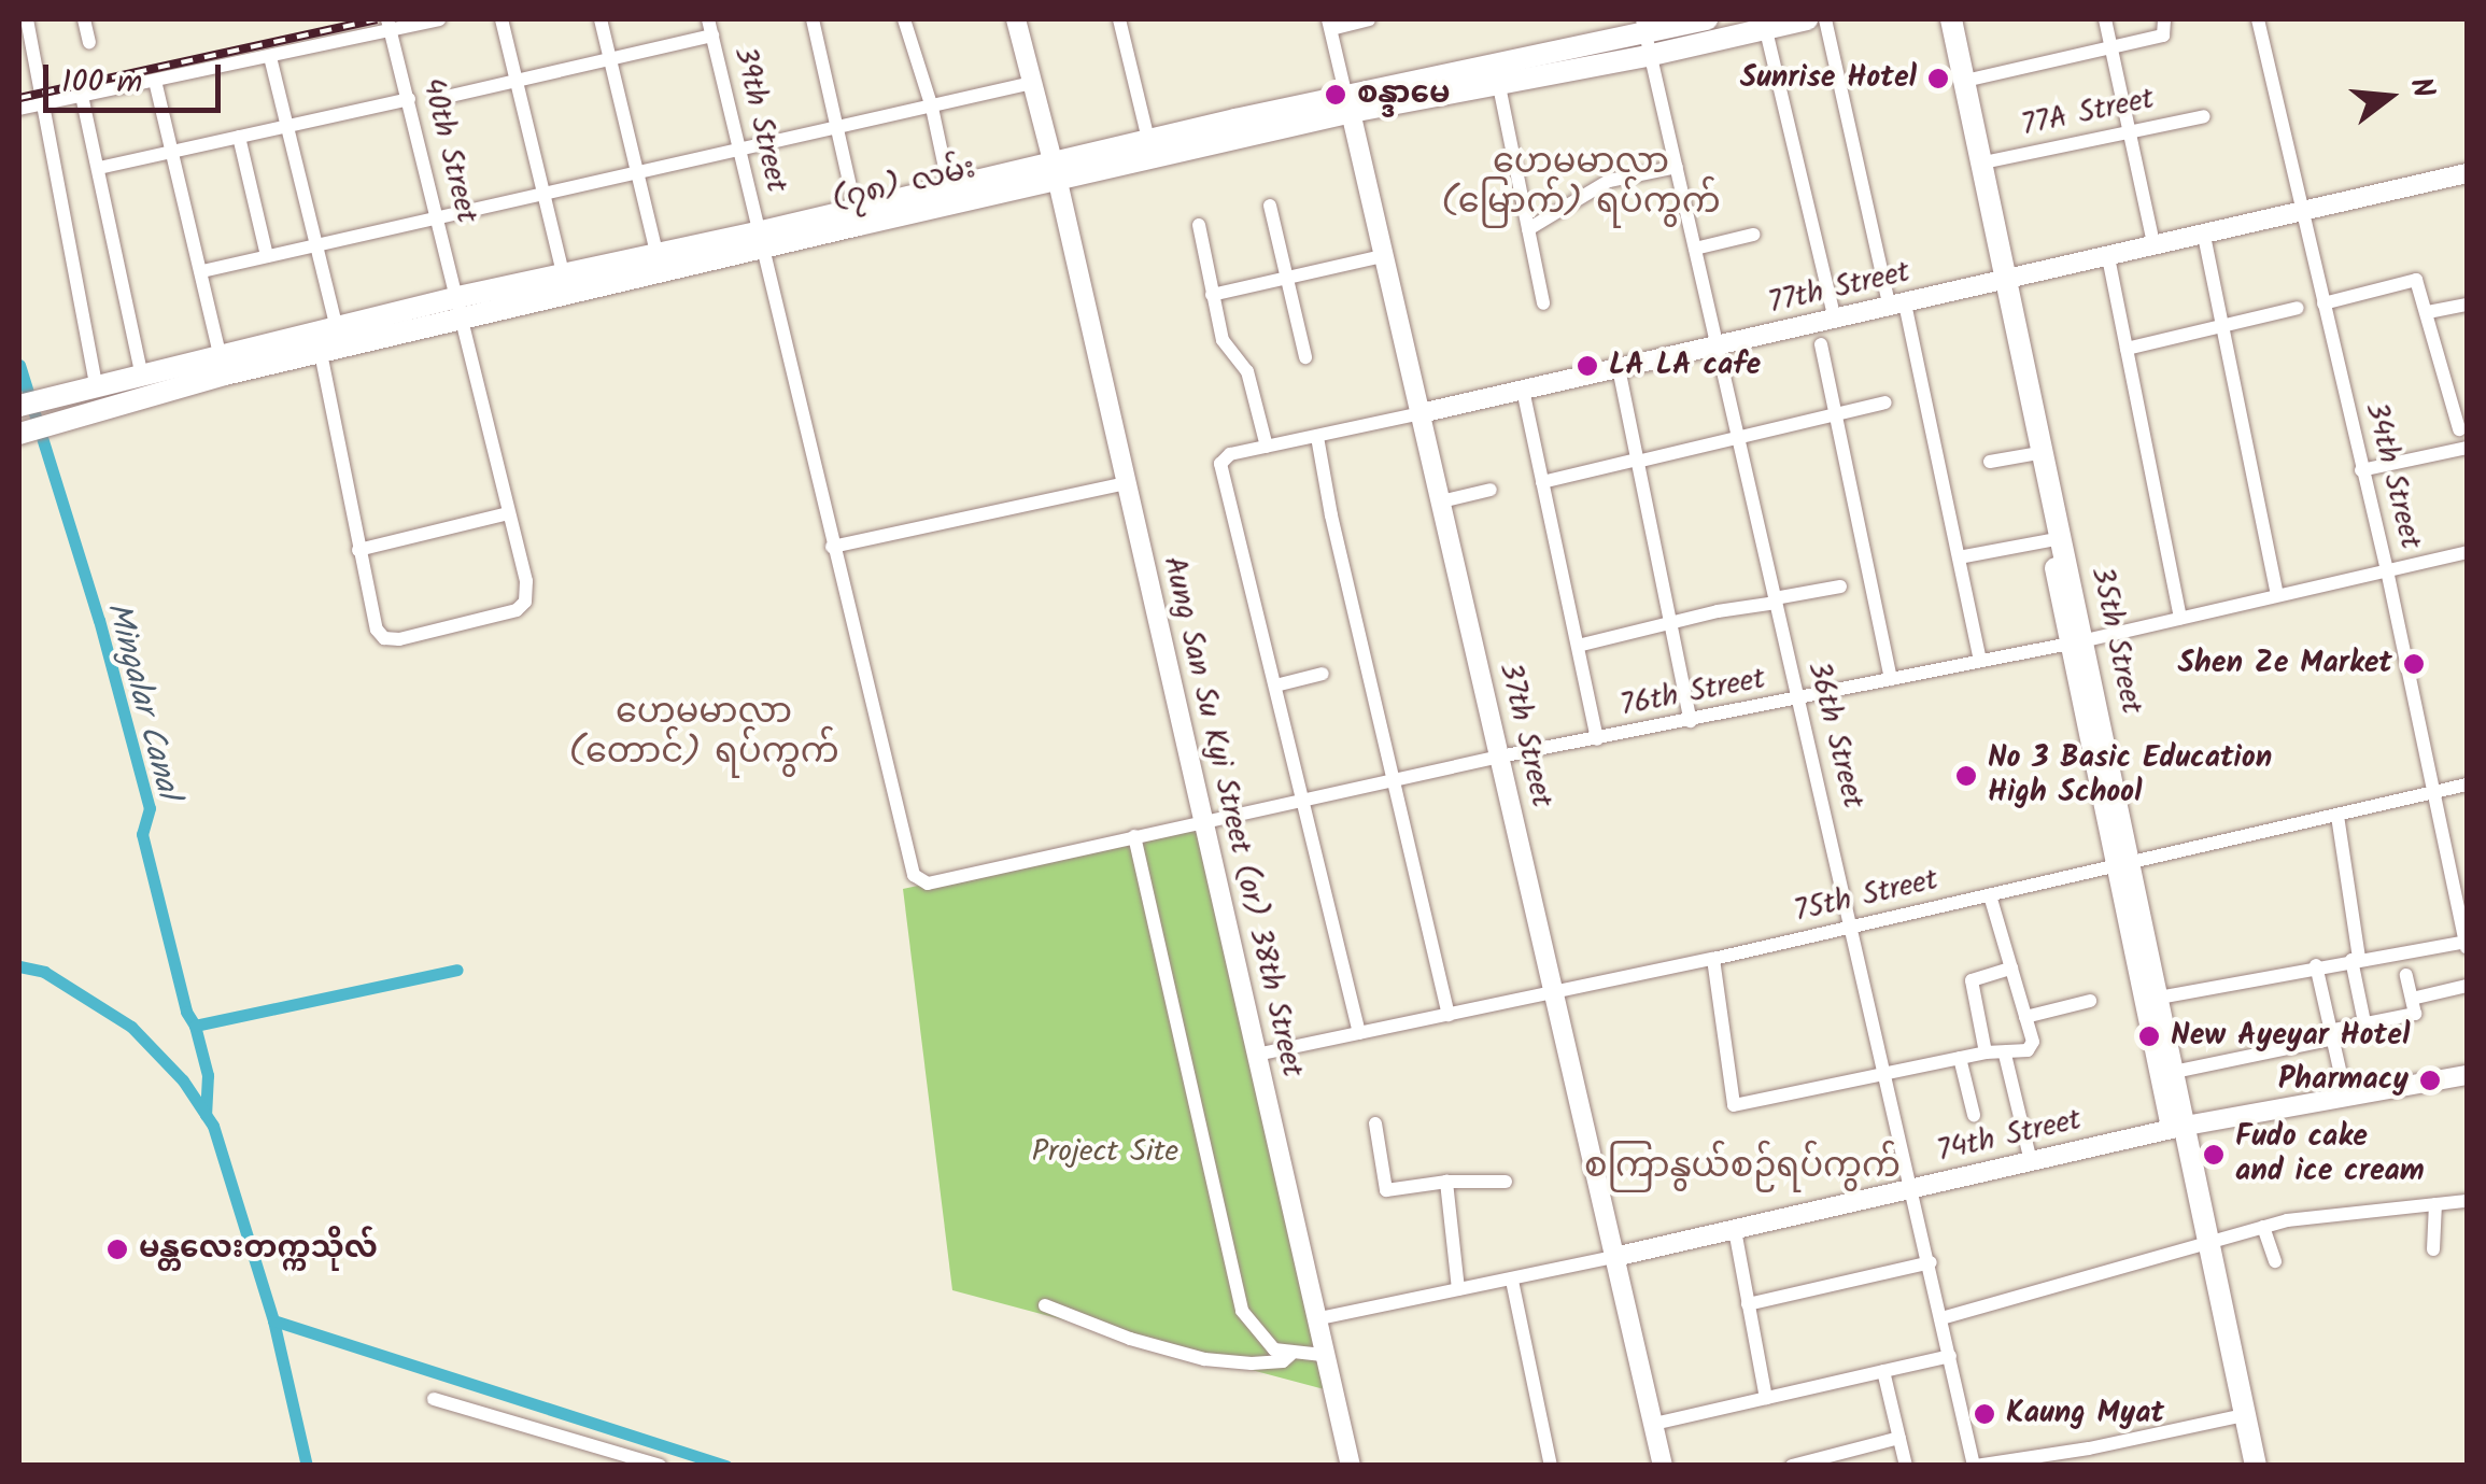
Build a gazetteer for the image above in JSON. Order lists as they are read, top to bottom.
{
  "streets": {
    "main road": ["(၇၈) လမ်း", "35th Street"],
    "street": [
      "77A Street",
      "39th Street",
      "40th Street",
      "77th Street",
      "34th Street",
      "76th Street",
      "37th Street",
      "36th Street",
      "Aung San Su Kyi Street (or) 38th Street",
      "75th Street",
      "74th Street"
    ]
  },
  "crossings": [
    ["77A Street", "35th Street"],
    ["39th Street", "(၇၈) လမ်း"],
    ["39th Street", "76th Street"],
    ["40th Street", "(၇၈) လမ်း"],
    ["(၇၈) လမ်း", "37th Street"],
    ["(၇၈) လမ်း", "36th Street"],
    ["(၇၈) လမ်း", "Aung San Su Kyi Street (or) 38th Street"],
    ["77th Street", "34th Street"],
    ["77th Street", "35th Street"],
    ["77th Street", "37th Street"],
    ["77th Street", "36th Street"],
    ["34th Street", "76th Street"],
    ["34th Street", "75th Street"],
    ["35th Street", "76th Street"],
    ["35th Street", "75th Street"],
    ["35th Street", "74th Street"],
    ["76th Street", "37th Street"],
    ["76th Street", "36th Street"],
    ["76th Street", "Aung San Su Kyi Street (or) 38th Street"],
    ["37th Street", "75th Street"],
    ["37th Street", "74th Street"],
    ["36th Street", "75th Street"],
    ["36th Street", "74th Street"],
    ["Aung San Su Kyi Street (or) 38th Street", "75th Street"],
    ["Aung San Su Kyi Street (or) 38th Street", "74th Street"]
  ],
  "districts": ["ဟေမမာလာ (မြောက်) ရပ်ကွက်", "ဟေမမာလာ (တောင်) ရပ်ကွက်", "စကြာနွယ်စဉ်ရပ်ကွက်"],
  "water": ["Mingalar Canal"],
  "parks": ["Project Site"],
  "places": [
    "Sunrise Hotel",
    "စန္ဒာမေ",
    "LA LA cafe",
    "Shen Ze Market",
    "No 3 Basic Education High School",
    "New Ayeyar Hotel",
    "Pharmacy",
    "Fudo cake and ice cream",
    "မန္တလေးတက္ကသိုလ်",
    "Kaung Myat"
  ],
  "scale_bar": "100 m",
  "north": "right"
}
